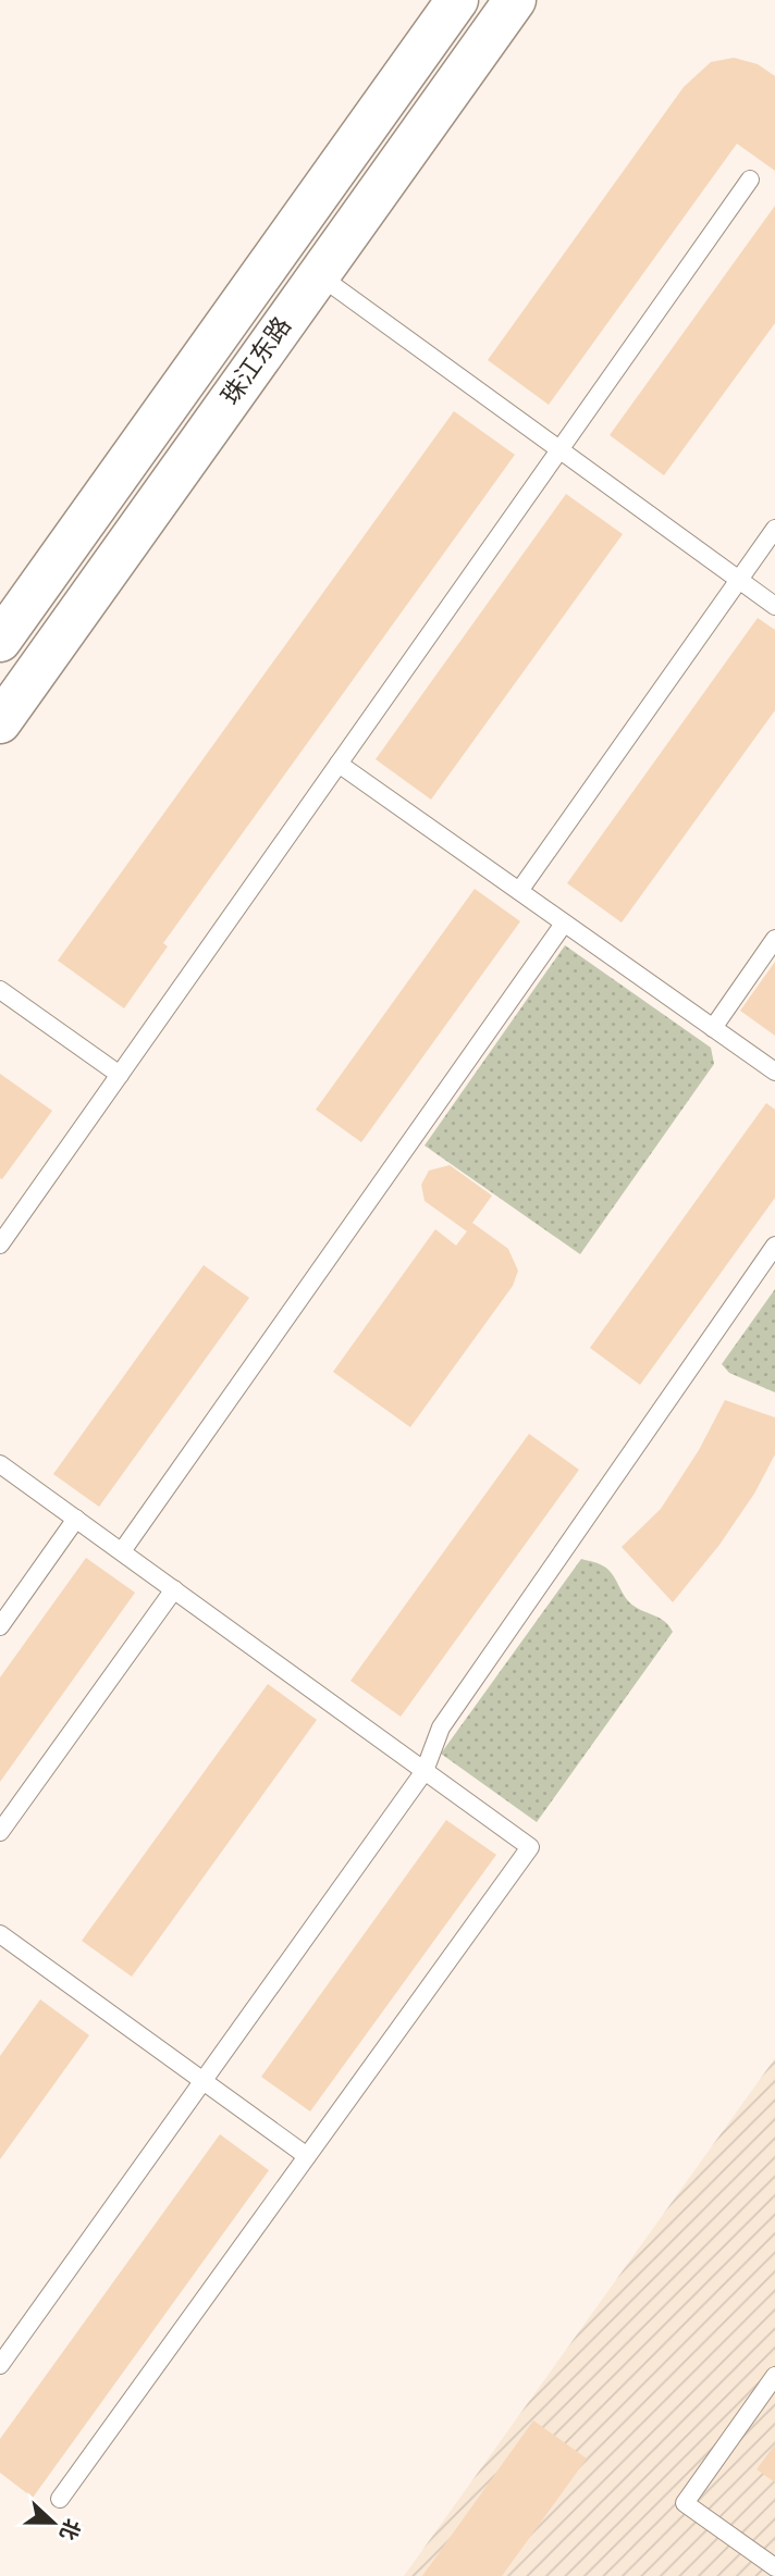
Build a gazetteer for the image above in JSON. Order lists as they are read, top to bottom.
{
  "streets": {
    "main road": ["珠江东路"]
  },
  "north": "right"
}
